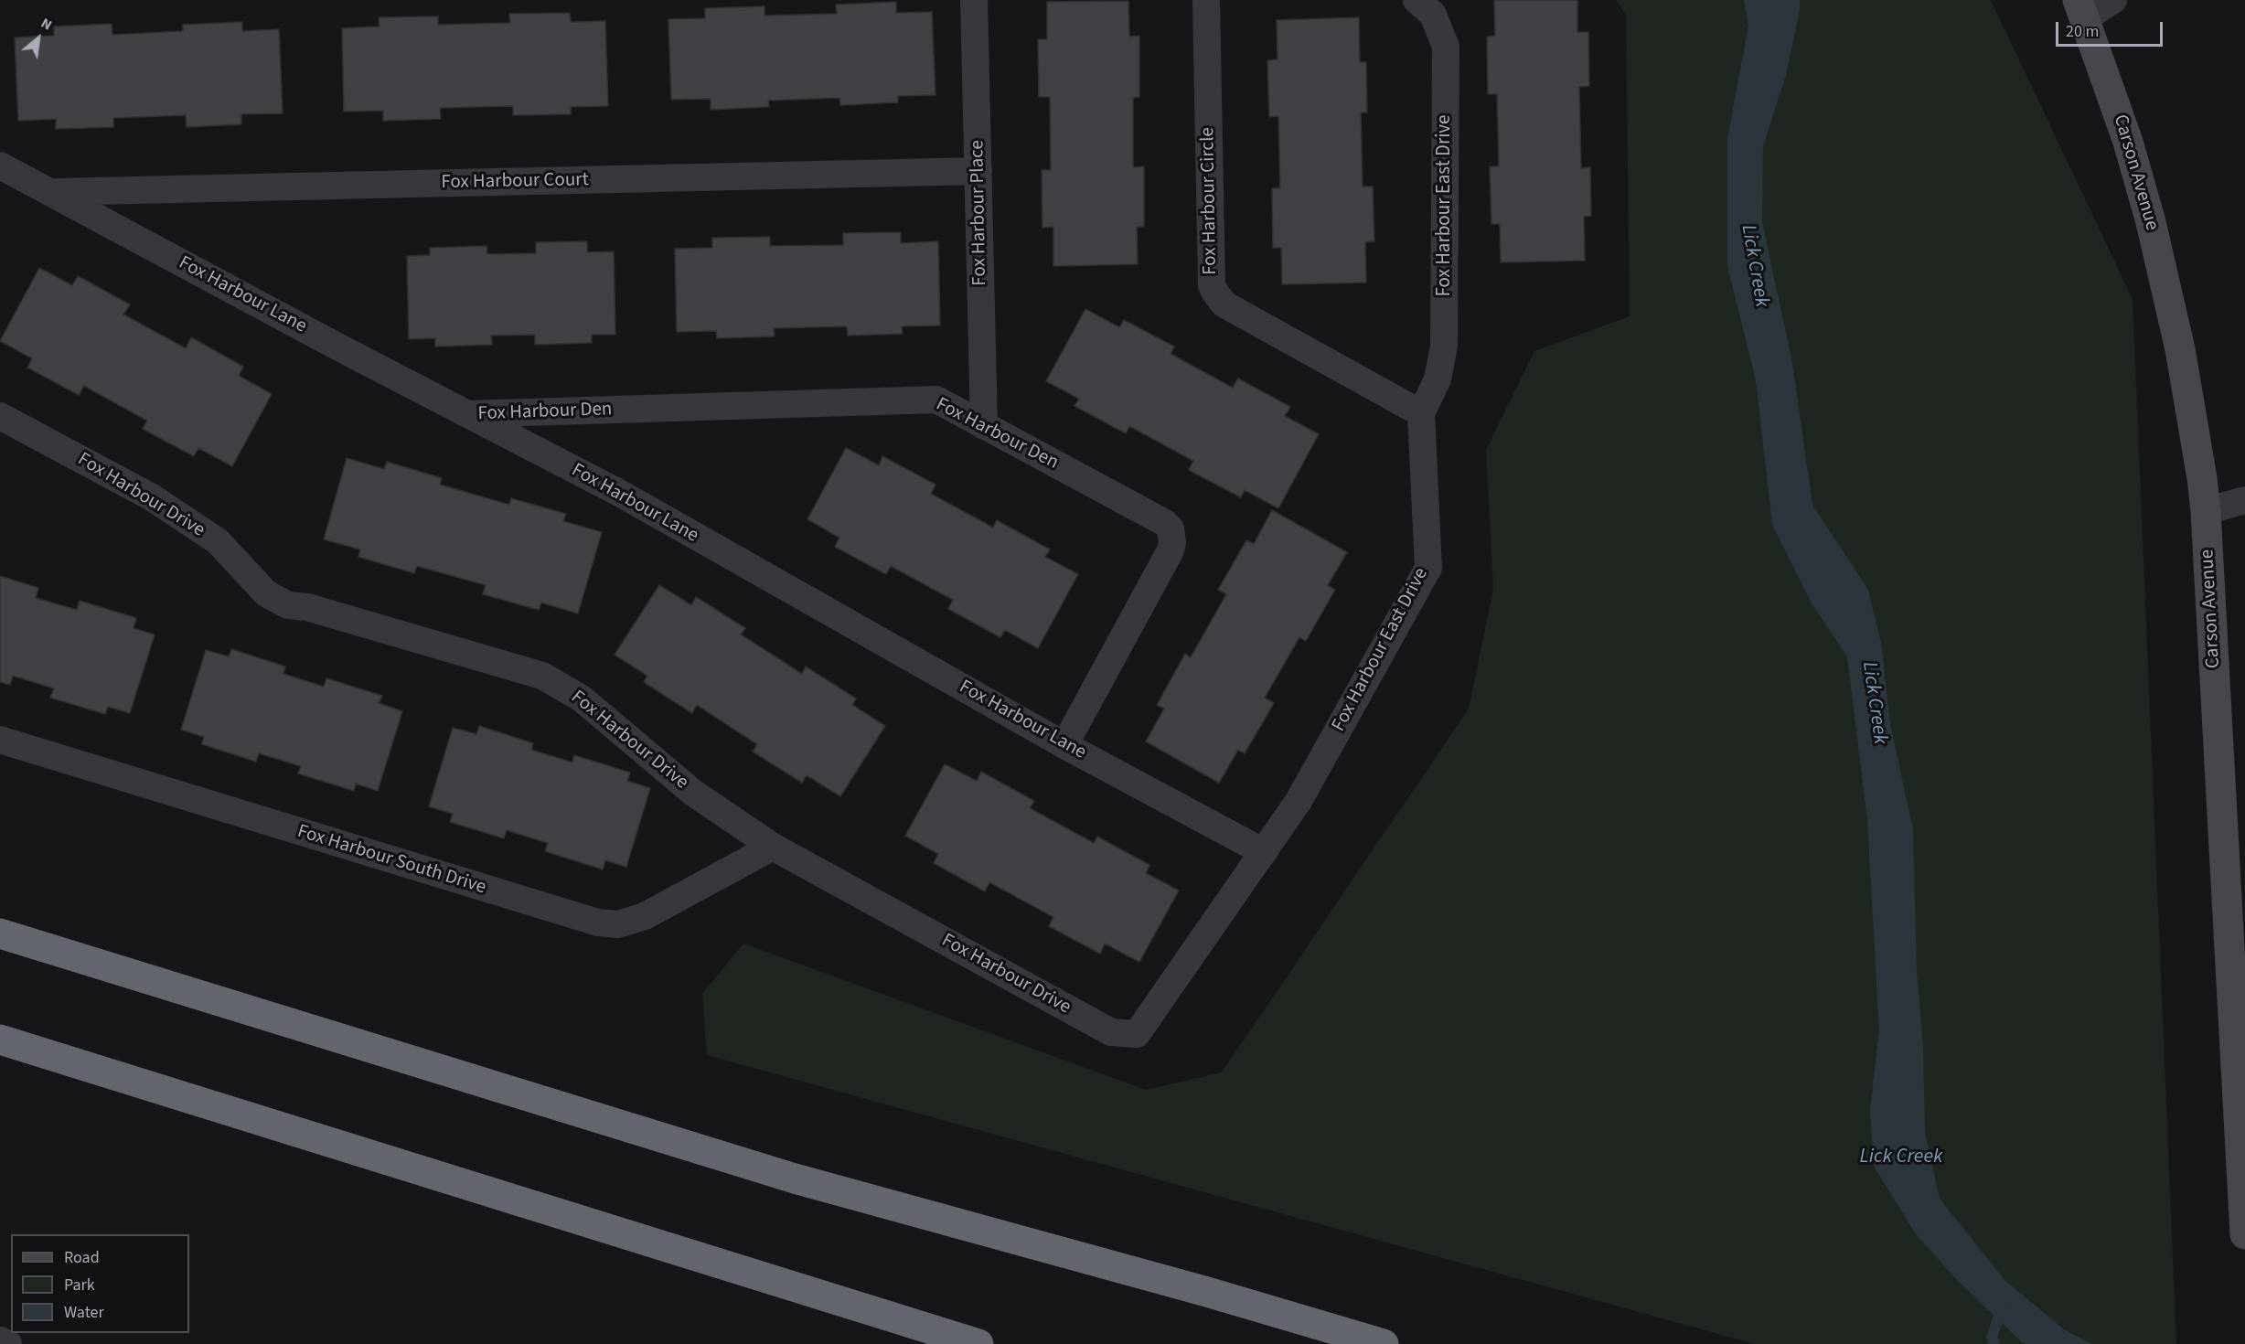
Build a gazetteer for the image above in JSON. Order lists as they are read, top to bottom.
{
  "streets": {
    "main road": ["Carson Avenue"],
    "street": [
      "Fox Harbour Court",
      "Fox Harbour Circle",
      "Fox Harbour East Drive",
      "Fox Harbour Place",
      "Fox Harbour Lane",
      "Fox Harbour Den",
      "Fox Harbour Drive",
      "Fox Harbour South Drive"
    ]
  },
  "crossings": [
    ["Fox Harbour Court", "Fox Harbour Place"],
    ["Fox Harbour Court", "Fox Harbour Lane"],
    ["Fox Harbour Circle", "Fox Harbour East Drive"],
    ["Fox Harbour East Drive", "Fox Harbour Lane"],
    ["Fox Harbour East Drive", "Fox Harbour Drive"],
    ["Fox Harbour Place", "Fox Harbour Den"],
    ["Fox Harbour Lane", "Fox Harbour Den"],
    ["Fox Harbour Drive", "Fox Harbour South Drive"]
  ],
  "water": ["Lick Creek"],
  "legend": ["Road", "Park", "Water"],
  "scale_bar": "20 m",
  "north": "top right"
}
